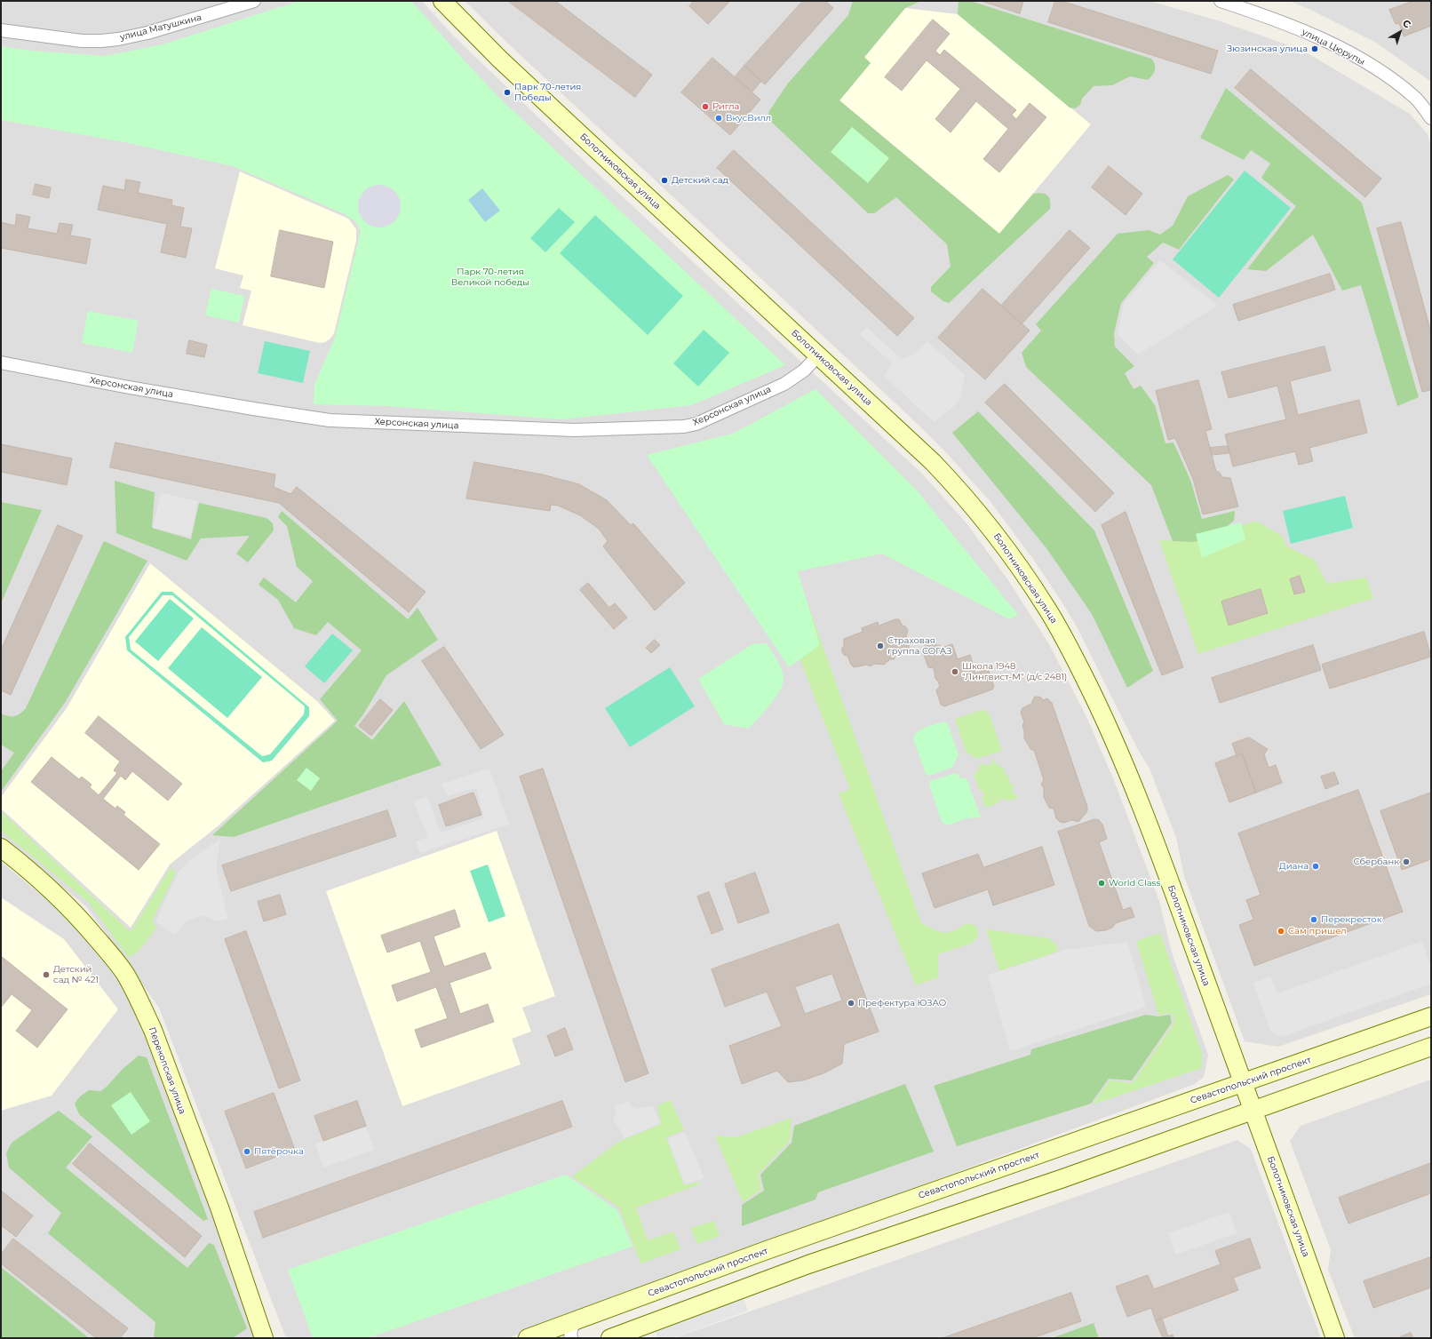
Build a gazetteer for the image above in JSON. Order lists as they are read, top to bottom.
{
  "streets": {
    "street": [
      "улица Матушкина",
      "улица Цюрупы",
      "Болотниковская улица",
      "Херсонская улица",
      "Перекопская улица",
      "Севастопольский проспект"
    ]
  },
  "crossings": [
    ["Болотниковская улица", "Херсонская улица"],
    ["Болотниковская улица", "Севастопольский проспект"]
  ],
  "parks": ["Парк 70-летия Великой победы"],
  "places": [
    "Зюзинская улица",
    "Парк 70-летия Победы",
    "Ригла",
    "ВкусВилл",
    "Детский сад",
    "Страховая группа СОГАЗ",
    "Школа 1948 \"Лингвист-М\" (д/с 2481)",
    "Сбербанк",
    "Диана",
    "World Class",
    "Перекресток",
    "Сам пришел",
    "Детский сад № 421",
    "Префектура ЮЗАО",
    "Пятёрочка"
  ],
  "north": "top right"
}
